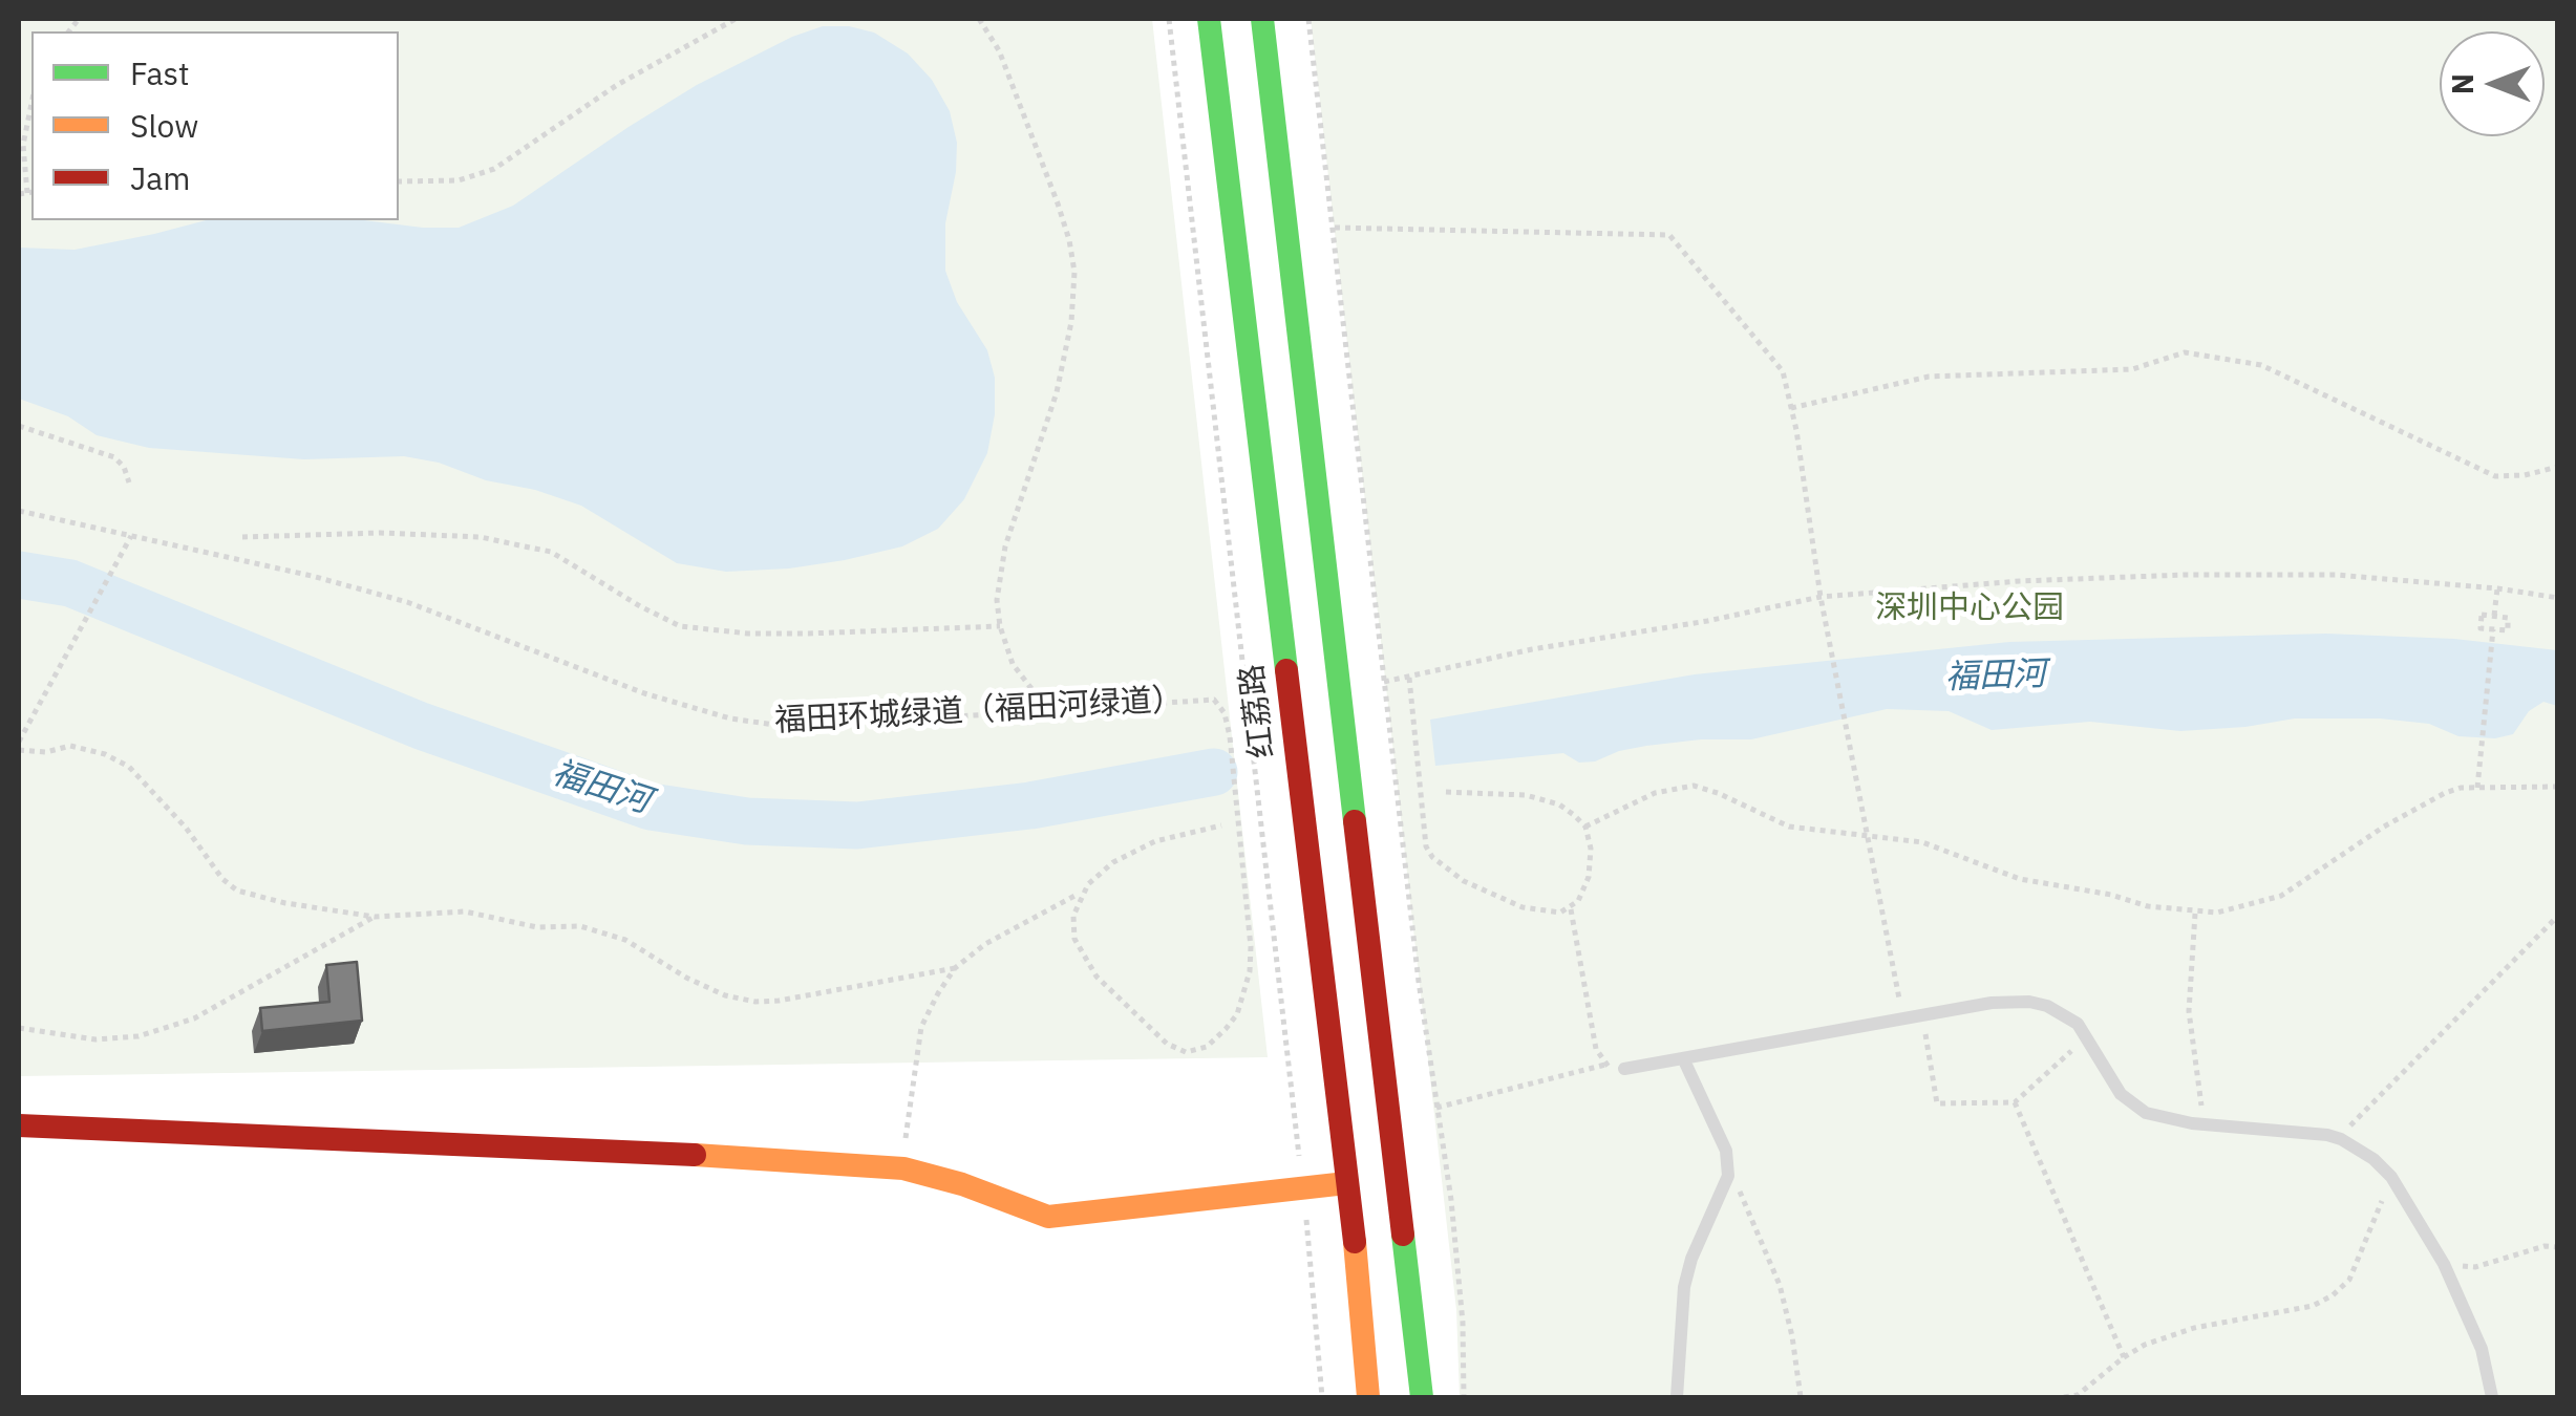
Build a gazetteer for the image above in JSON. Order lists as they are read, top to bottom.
{
  "streets": {
    "main road": ["红荔路"],
    "path": ["福田环城绿道（福田河绿道）"]
  },
  "water": ["福田河"],
  "parks": ["深圳中心公园"],
  "legend": ["Fast", "Slow", "Jam"],
  "north": "left"
}
